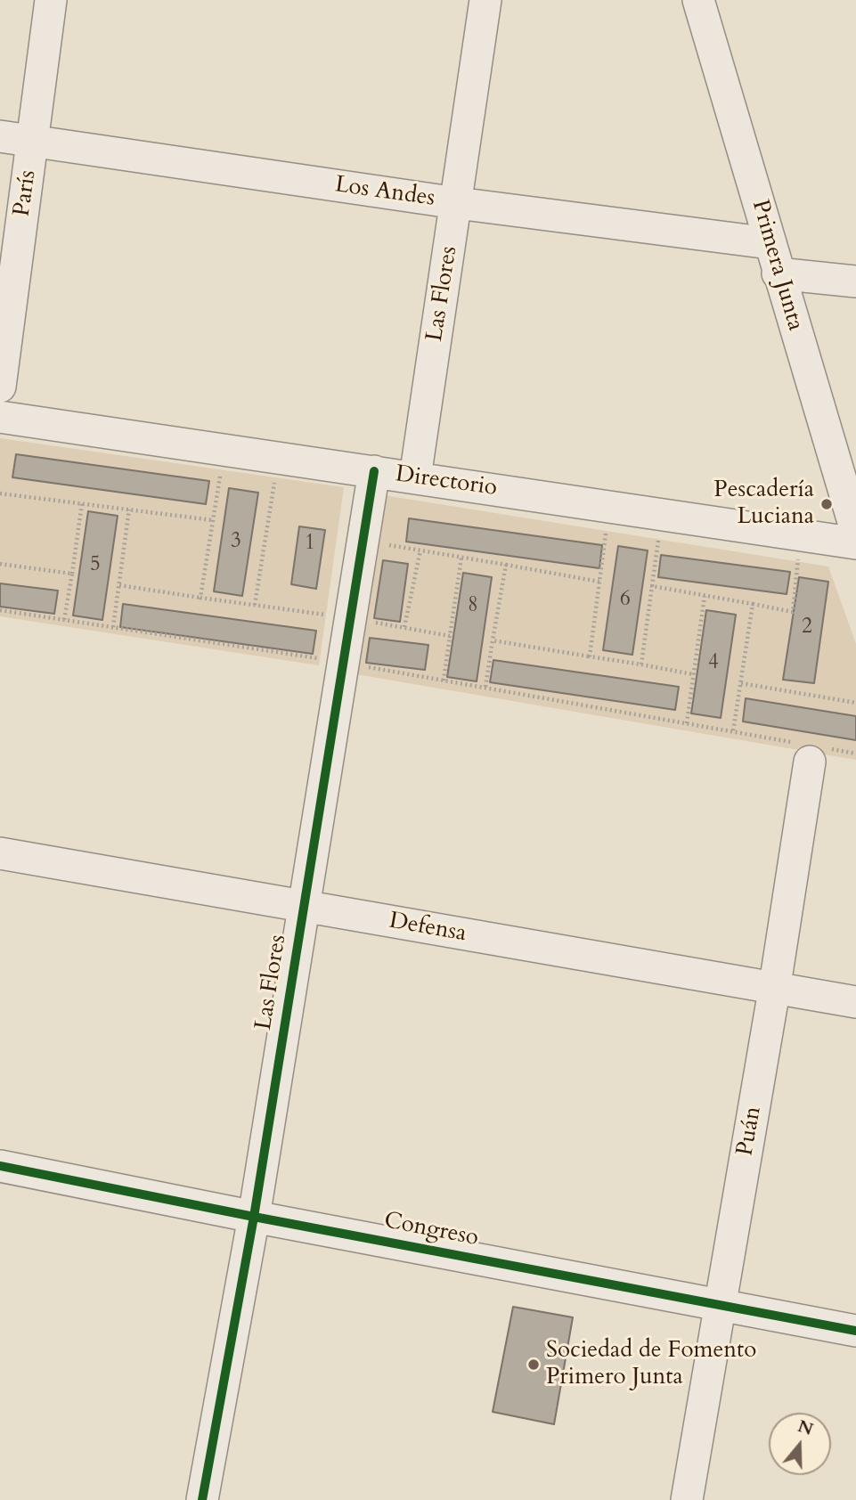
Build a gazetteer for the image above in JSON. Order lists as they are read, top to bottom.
{
  "streets": {
    "street": [
      "Los Andes",
      "París",
      "Primera Junta",
      "Las Flores",
      "Directorio",
      "Defensa",
      "Puán",
      "Congreso"
    ]
  },
  "crossings": [
    ["Los Andes", "París"],
    ["Los Andes", "Primera Junta"],
    ["Los Andes", "Las Flores"],
    ["Las Flores", "Directorio"],
    ["Las Flores", "Defensa"],
    ["Las Flores", "Congreso"],
    ["Defensa", "Puán"],
    ["Puán", "Congreso"]
  ],
  "places": ["Pescadería Luciana", "Sociedad de Fomento Primero Junta"],
  "house_numbers": [
    "3",
    "1",
    "5",
    "6",
    "8",
    "2",
    "4"
  ],
  "north": "top"
}
